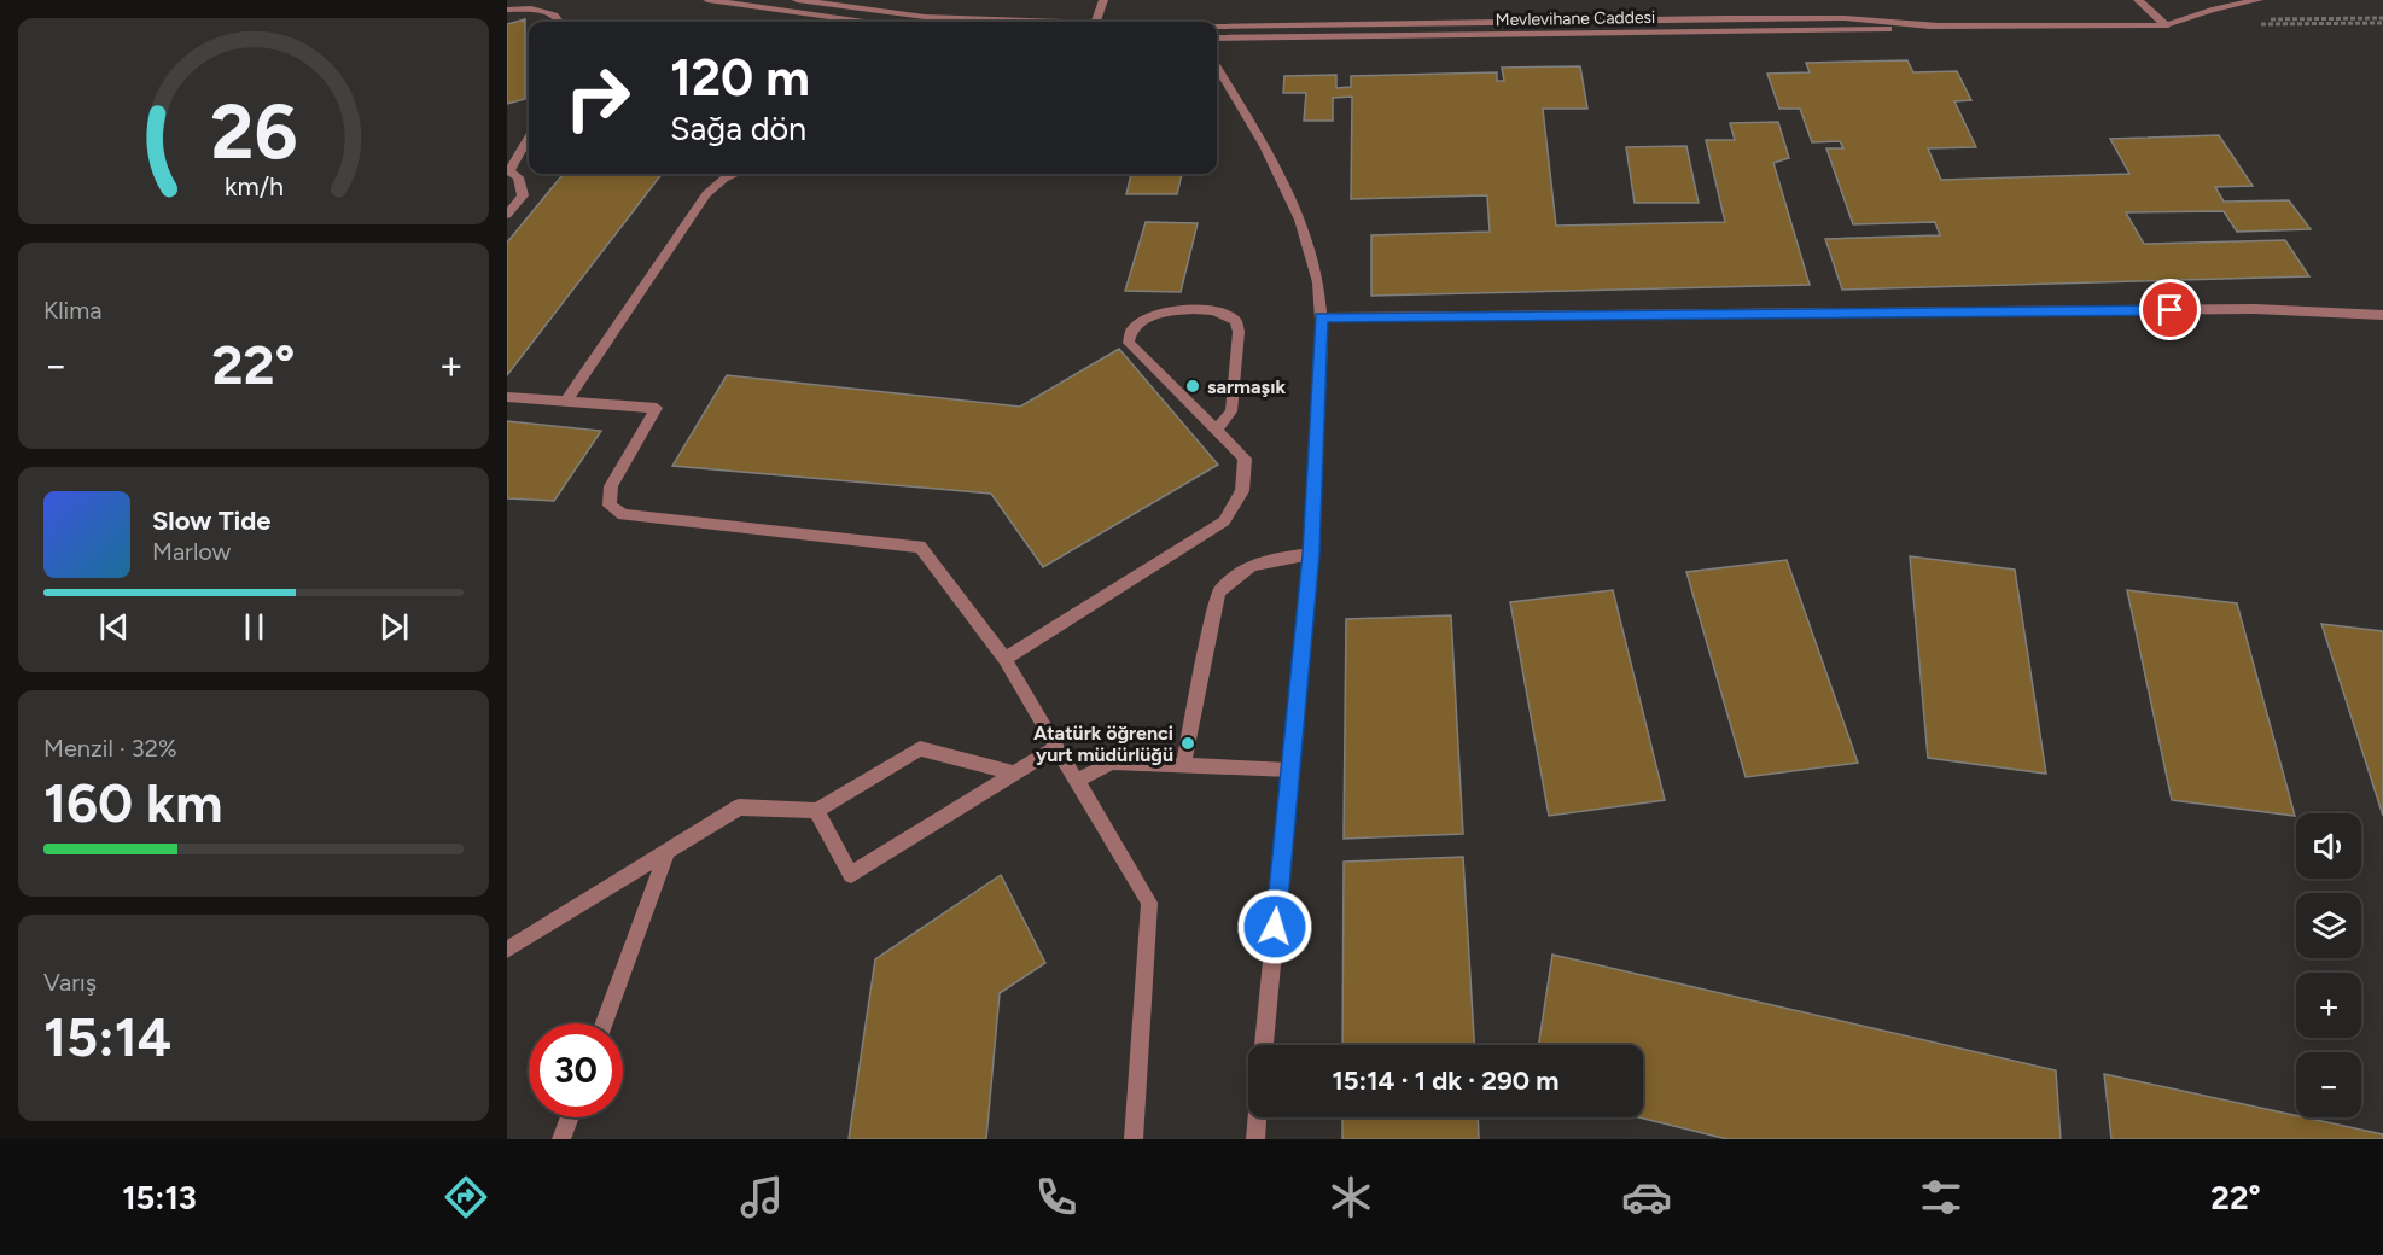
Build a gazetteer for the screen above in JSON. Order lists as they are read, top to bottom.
{
  "streets": {
    "street": ["Mevlevihane Caddesi"]
  },
  "places": ["sarmaşık", "Atatürk öğrenci yurt müdürlüğü"],
  "page": {
    "turn": ["120 m", "Sağa dön"],
    "tile": [
      "Klima",
      ["Menzil · 32%", "160 km"],
      ["Varış", "15:14"]
    ],
    "heat": ["−", "22°", "+"],
    "song": ["Slow Tide", "Marlow"],
    "map_buttons": ["+", "−"],
    "limit": "30",
    "trip": "15:14 · 1 dk · 290 m",
    "tabs": ["15:13", "22°"],
    "gauge": ["26", "km/h"]
  }
}
